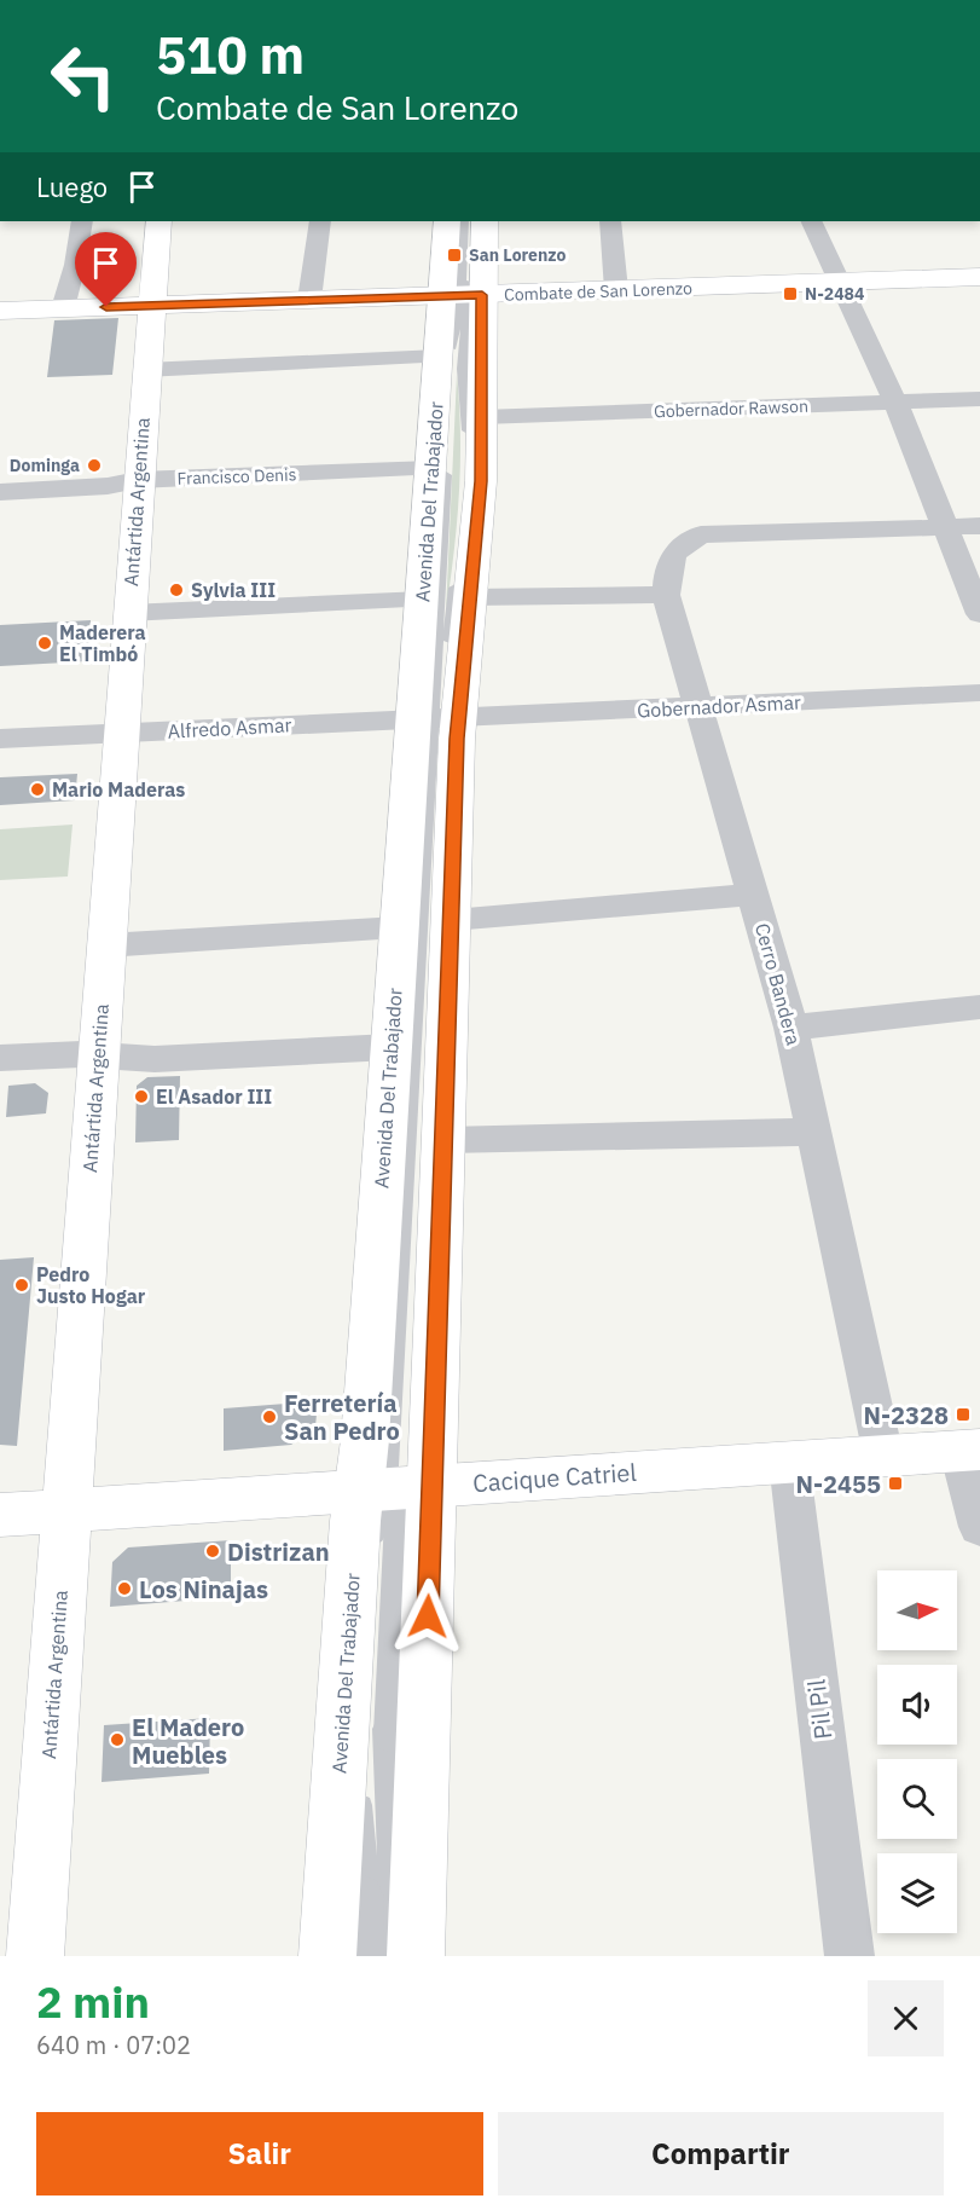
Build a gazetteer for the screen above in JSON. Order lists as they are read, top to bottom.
{
  "streets": {
    "main road": [
      "Combate de San Lorenzo",
      "Antártida Argentina",
      "Avenida Del Trabajador",
      "Cacique Catriel"
    ],
    "street": [
      "Gobernador Rawson",
      "Francisco Denis",
      "Gobernador Asmar",
      "Alfredo Asmar",
      "Cerro Bandera",
      "Pil Pil"
    ]
  },
  "crossings": [
    ["Combate de San Lorenzo", "Antártida Argentina"],
    ["Combate de San Lorenzo", "Avenida Del Trabajador"],
    ["Gobernador Rawson", "Avenida Del Trabajador"],
    ["Francisco Denis", "Antártida Argentina"],
    ["Francisco Denis", "Avenida Del Trabajador"],
    ["Antártida Argentina", "Alfredo Asmar"],
    ["Antártida Argentina", "Cacique Catriel"],
    ["Avenida Del Trabajador", "Gobernador Asmar"],
    ["Avenida Del Trabajador", "Alfredo Asmar"],
    ["Avenida Del Trabajador", "Cacique Catriel"],
    ["Gobernador Asmar", "Alfredo Asmar"],
    ["Gobernador Asmar", "Cerro Bandera"],
    ["Cerro Bandera", "Cacique Catriel"],
    ["Cacique Catriel", "Pil Pil"]
  ],
  "places": {
    "transit": [
      "San Lorenzo",
      "N-2484",
      "N-2328",
      "N-2455"
    ],
    "other": [
      "Dominga",
      "Sylvia III",
      "Maderera El Timbó",
      "Mario Maderas",
      "El Asador III",
      "Pedro Justo Hogar",
      "Ferretería San Pedro",
      "Distrizan",
      "Los Ninajas",
      "El Madero Muebles"
    ]
  },
  "north": "right",
  "page": {
    "turn": ["510 m", "Combate de San Lorenzo"],
    "then": "Luego",
    "heading": ["2 min", "640 m · 07:02"],
    "buttons": ["Salir", "Compartir"]
  }
}
